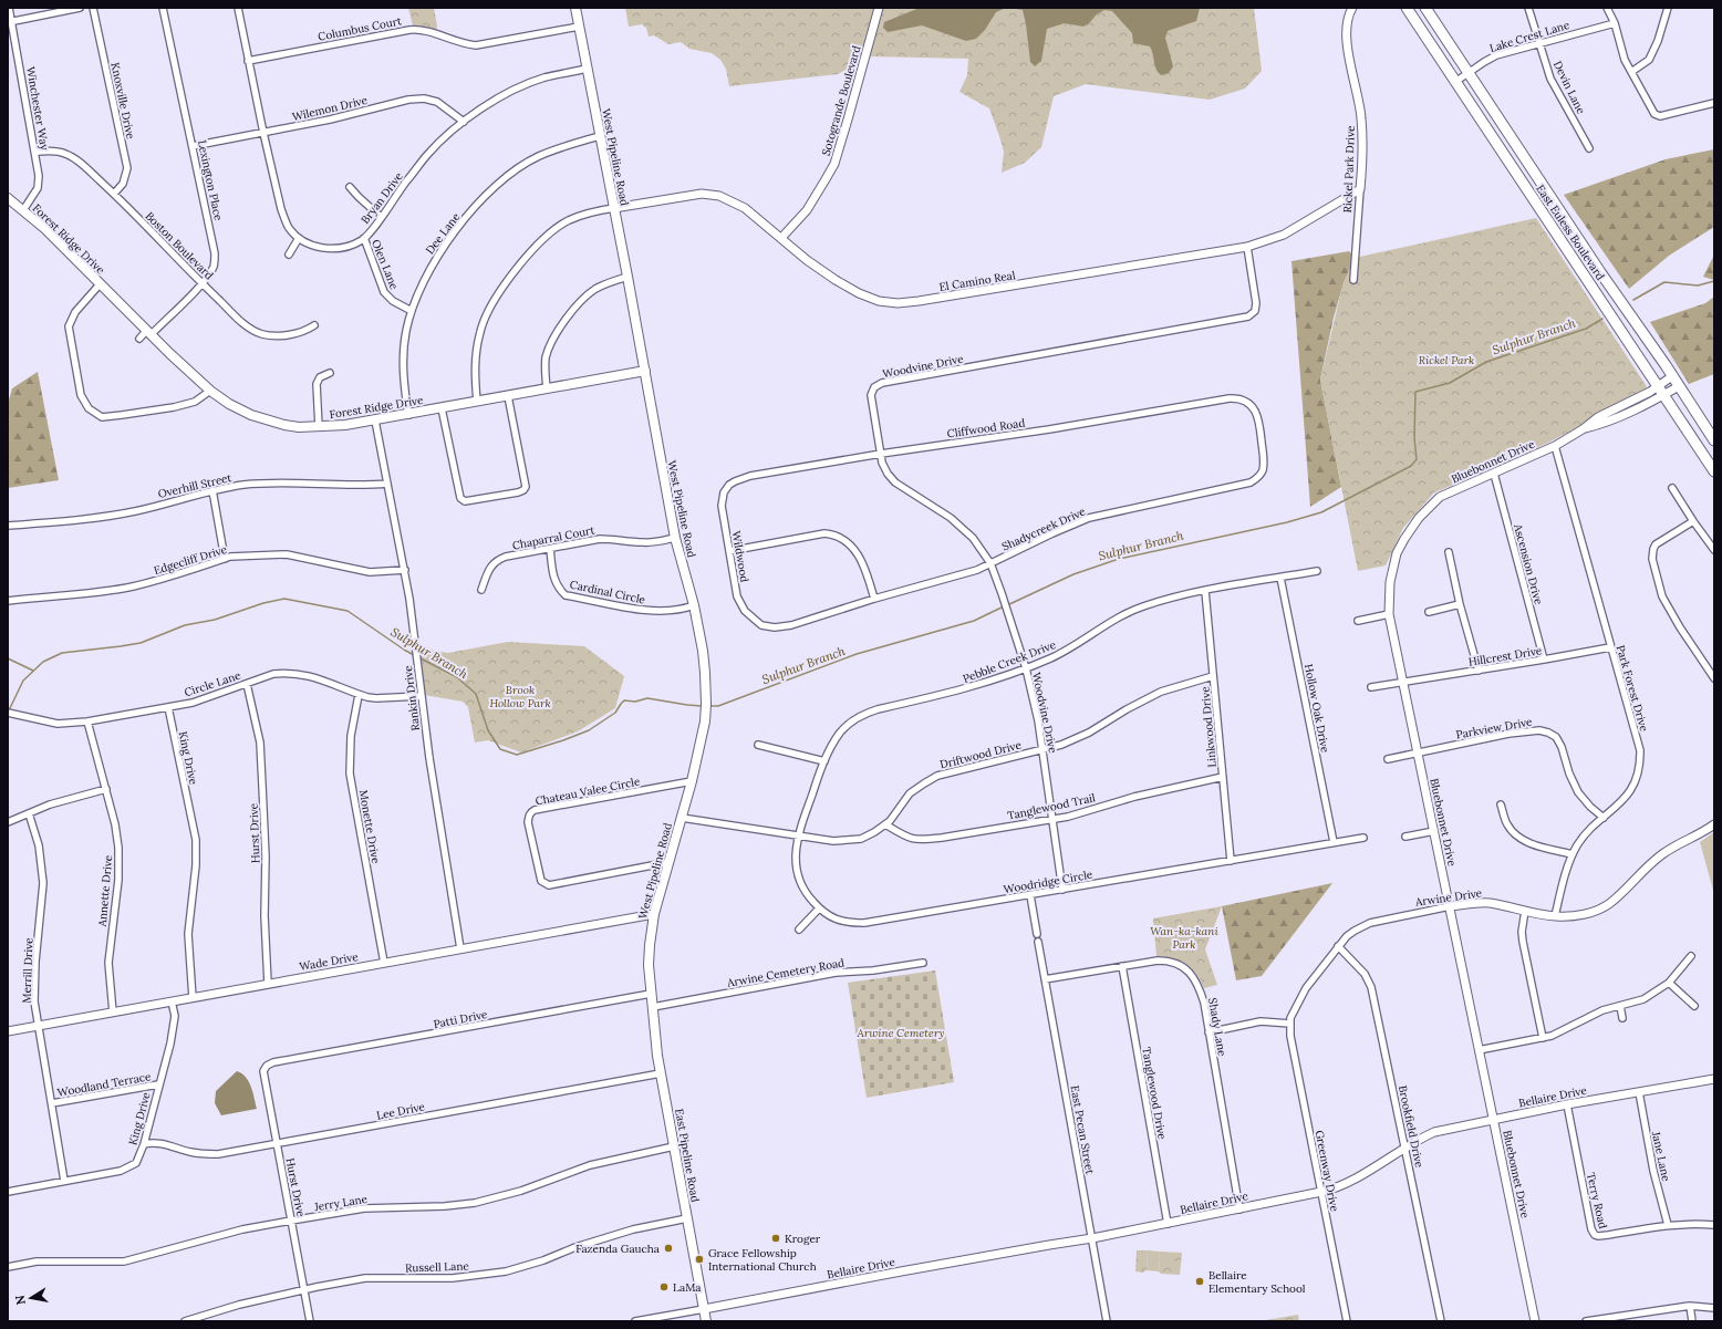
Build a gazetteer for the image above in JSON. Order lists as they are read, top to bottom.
{
  "streets": {
    "main road": [
      "West Pipeline Road",
      "East Euless Boulevard",
      "Forest Ridge Drive",
      "East Pipeline Road"
    ],
    "street": [
      "Columbus Court",
      "Lake Crest Lane",
      "Devin Lane",
      "Knoxville Drive",
      "Sotogrande Boulevard",
      "Winchester Way",
      "Wilemon Drive",
      "Rickel Park Drive",
      "Lexington Place",
      "Bryan Drive",
      "Dee Lane",
      "Boston Boulevard",
      "Olen Lane",
      "El Camino Real",
      "Woodvine Drive",
      "Cliffwood Road",
      "Bluebonnet Drive",
      "Overhill Street",
      "Shadycreek Drive",
      "Chaparral Court",
      "Wildwood",
      "Edgecliff Drive",
      "Ascension Drive",
      "Cardinal Circle",
      "Hillcrest Drive",
      "Pebble Creek Drive",
      "Circle Lane",
      "Park Forest Drive",
      "Rankin Drive",
      "Hollow Oak Drive",
      "Linkwood Drive",
      "Parkview Drive",
      "Driftwood Drive",
      "King Drive",
      "Chateau Valee Circle",
      "Tanglewood Trail",
      "Monette Drive",
      "Hurst Drive",
      "Woodridge Circle",
      "Annette Drive",
      "Arwine Drive",
      "Wade Drive",
      "Merrill Drive",
      "Arwine Cemetery Road",
      "Patti Drive",
      "Shady Lane",
      "Woodland Terrace",
      "Tanglewood Drive",
      "Bellaire Drive",
      "Lee Drive",
      "Brookfield Drive",
      "East Pecan Street",
      "Jane Lane",
      "Greenway Drive",
      "Terry Road",
      "Jerry Lane",
      "Russell Lane"
    ]
  },
  "crossings": [
    ["Columbus Court", "West Pipeline Road"],
    ["Columbus Court", "Bryan Drive"],
    ["Lake Crest Lane", "Devin Lane"],
    ["Lake Crest Lane", "East Euless Boulevard"],
    ["Knoxville Drive", "Boston Boulevard"],
    ["Sotogrande Boulevard", "El Camino Real"],
    ["Winchester Way", "Forest Ridge Drive"],
    ["Winchester Way", "Boston Boulevard"],
    ["Wilemon Drive", "Lexington Place"],
    ["Wilemon Drive", "Bryan Drive"],
    ["West Pipeline Road", "Bryan Drive"],
    ["West Pipeline Road", "Dee Lane"],
    ["West Pipeline Road", "Forest Ridge Drive"],
    ["West Pipeline Road", "El Camino Real"],
    ["West Pipeline Road", "Chaparral Court"],
    ["West Pipeline Road", "Cardinal Circle"],
    ["West Pipeline Road", "Driftwood Drive"],
    ["West Pipeline Road", "Chateau Valee Circle"],
    ["West Pipeline Road", "Wade Drive"],
    ["West Pipeline Road", "Patti Drive"],
    ["West Pipeline Road", "East Pipeline Road"],
    ["Rickel Park Drive", "El Camino Real"],
    ["Lexington Place", "Forest Ridge Drive"],
    ["Lexington Place", "Boston Boulevard"],
    ["Bryan Drive", "Olen Lane"],
    ["East Euless Boulevard", "Bluebonnet Drive"],
    ["Dee Lane", "Forest Ridge Drive"],
    ["Dee Lane", "Olen Lane"],
    ["Forest Ridge Drive", "Rankin Drive"],
    ["El Camino Real", "Woodvine Drive"],
    ["Woodvine Drive", "Cliffwood Road"],
    ["Woodvine Drive", "Shadycreek Drive"],
    ["Woodvine Drive", "Pebble Creek Drive"],
    ["Woodvine Drive", "Driftwood Drive"],
    ["Woodvine Drive", "Tanglewood Trail"],
    ["Woodvine Drive", "Woodridge Circle"],
    ["Cliffwood Road", "Shadycreek Drive"],
    ["Cliffwood Road", "Wildwood"],
    ["Bluebonnet Drive", "Ascension Drive"],
    ["Bluebonnet Drive", "Hillcrest Drive"],
    ["Bluebonnet Drive", "Park Forest Drive"],
    ["Bluebonnet Drive", "Parkview Drive"],
    ["Bluebonnet Drive", "Arwine Drive"],
    ["Bluebonnet Drive", "Bellaire Drive"],
    ["Overhill Street", "Rankin Drive"],
    ["Shadycreek Drive", "Wildwood"],
    ["Chaparral Court", "Cardinal Circle"],
    ["Edgecliff Drive", "Rankin Drive"],
    ["Ascension Drive", "Hillcrest Drive"],
    ["Hillcrest Drive", "Park Forest Drive"],
    ["Pebble Creek Drive", "Hollow Oak Drive"],
    ["Pebble Creek Drive", "Linkwood Drive"],
    ["Pebble Creek Drive", "Driftwood Drive"],
    ["Pebble Creek Drive", "Woodridge Circle"],
    ["Circle Lane", "Rankin Drive"],
    ["Circle Lane", "King Drive"],
    ["Circle Lane", "Monette Drive"],
    ["Circle Lane", "Hurst Drive"],
    ["Circle Lane", "Annette Drive"],
    ["Park Forest Drive", "Parkview Drive"],
    ["Park Forest Drive", "Arwine Drive"],
    ["Rankin Drive", "Wade Drive"],
    ["Hollow Oak Drive", "Woodridge Circle"],
    ["Linkwood Drive", "Driftwood Drive"],
    ["Linkwood Drive", "Tanglewood Trail"],
    ["Linkwood Drive", "Woodridge Circle"],
    ["Driftwood Drive", "Tanglewood Trail"],
    ["Driftwood Drive", "Woodridge Circle"],
    ["King Drive", "Wade Drive"],
    ["King Drive", "Merrill Drive"],
    ["King Drive", "Woodland Terrace"],
    ["King Drive", "Lee Drive"],
    ["Monette Drive", "Wade Drive"],
    ["Hurst Drive", "Wade Drive"],
    ["Hurst Drive", "Patti Drive"],
    ["Hurst Drive", "Lee Drive"],
    ["Hurst Drive", "Jerry Lane"],
    ["Hurst Drive", "Russell Lane"],
    ["Annette Drive", "Wade Drive"],
    ["Arwine Drive", "Brookfield Drive"],
    ["Arwine Drive", "Greenway Drive"],
    ["Wade Drive", "Merrill Drive"],
    ["Merrill Drive", "Woodland Terrace"],
    ["Arwine Cemetery Road", "East Pipeline Road"],
    ["Patti Drive", "East Pipeline Road"],
    ["Shady Lane", "Tanglewood Drive"],
    ["Shady Lane", "Bellaire Drive"],
    ["Shady Lane", "East Pecan Street"],
    ["Tanglewood Drive", "Bellaire Drive"],
    ["Bellaire Drive", "Brookfield Drive"],
    ["Bellaire Drive", "East Pecan Street"],
    ["Bellaire Drive", "East Pipeline Road"],
    ["Bellaire Drive", "Jane Lane"],
    ["Bellaire Drive", "Greenway Drive"],
    ["Bellaire Drive", "Terry Road"],
    ["Lee Drive", "East Pipeline Road"],
    ["East Pipeline Road", "Jerry Lane"],
    ["East Pipeline Road", "Russell Lane"],
    ["Jane Lane", "Terry Road"]
  ],
  "water": ["Sulphur Branch"],
  "parks": [
    "Rickel Park",
    "Brook Hollow Park",
    "Wan-ka-kani Park",
    "Arwine Cemetery"
  ],
  "places": [
    "Kroger",
    "Fazenda Gaucha",
    "Grace Fellowship International Church",
    "Bellaire Elementary School",
    "LaMa"
  ],
  "north": "left"
}
